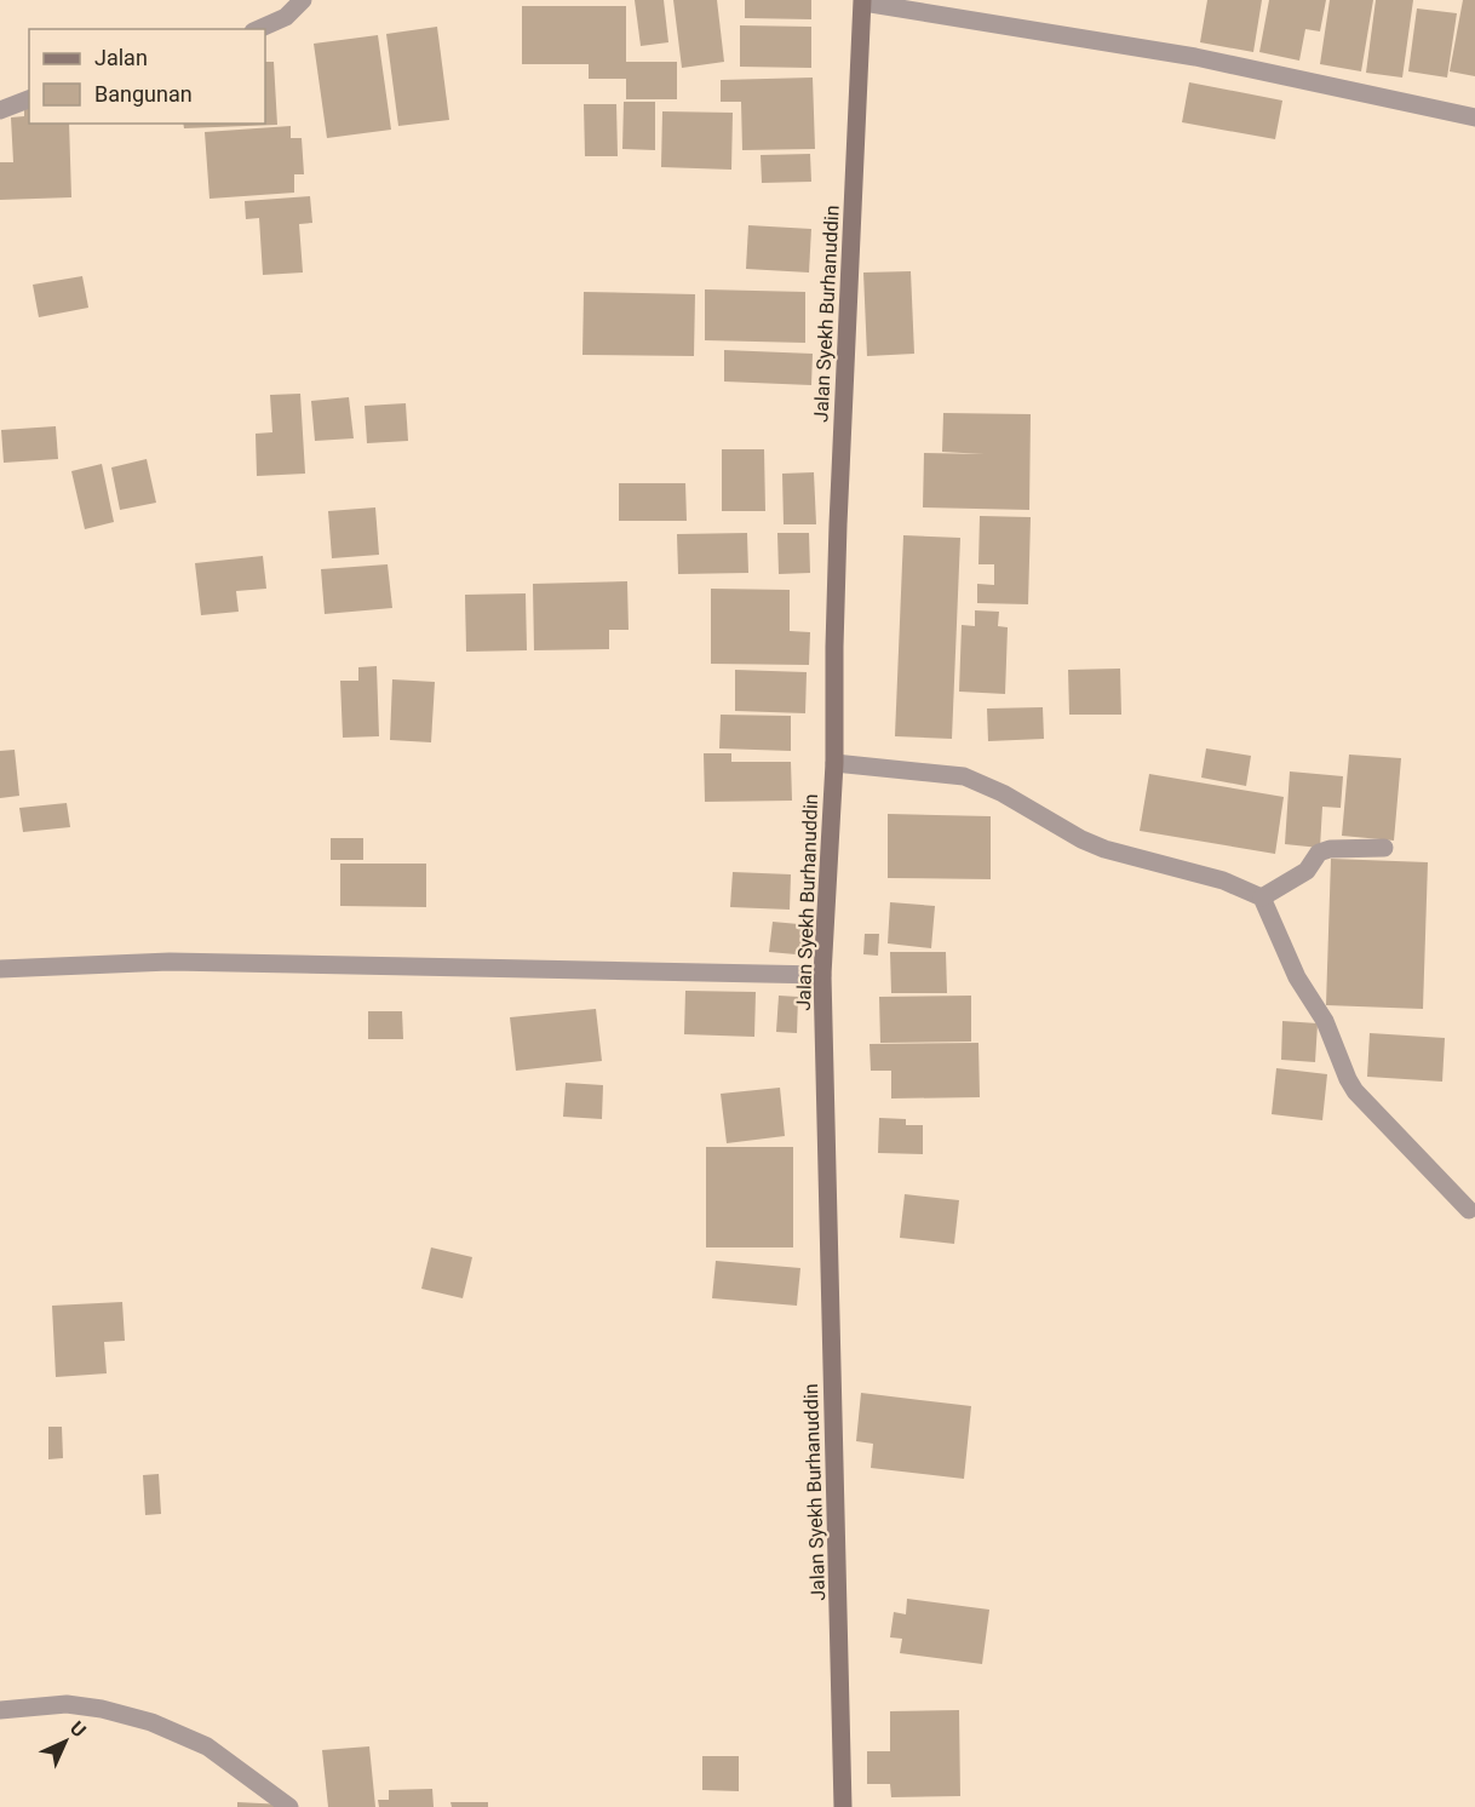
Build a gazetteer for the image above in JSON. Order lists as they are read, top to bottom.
{
  "streets": {
    "main road": ["Jalan Syekh Burhanuddin"]
  },
  "legend": ["Jalan", "Bangunan"],
  "north": "top right"
}
